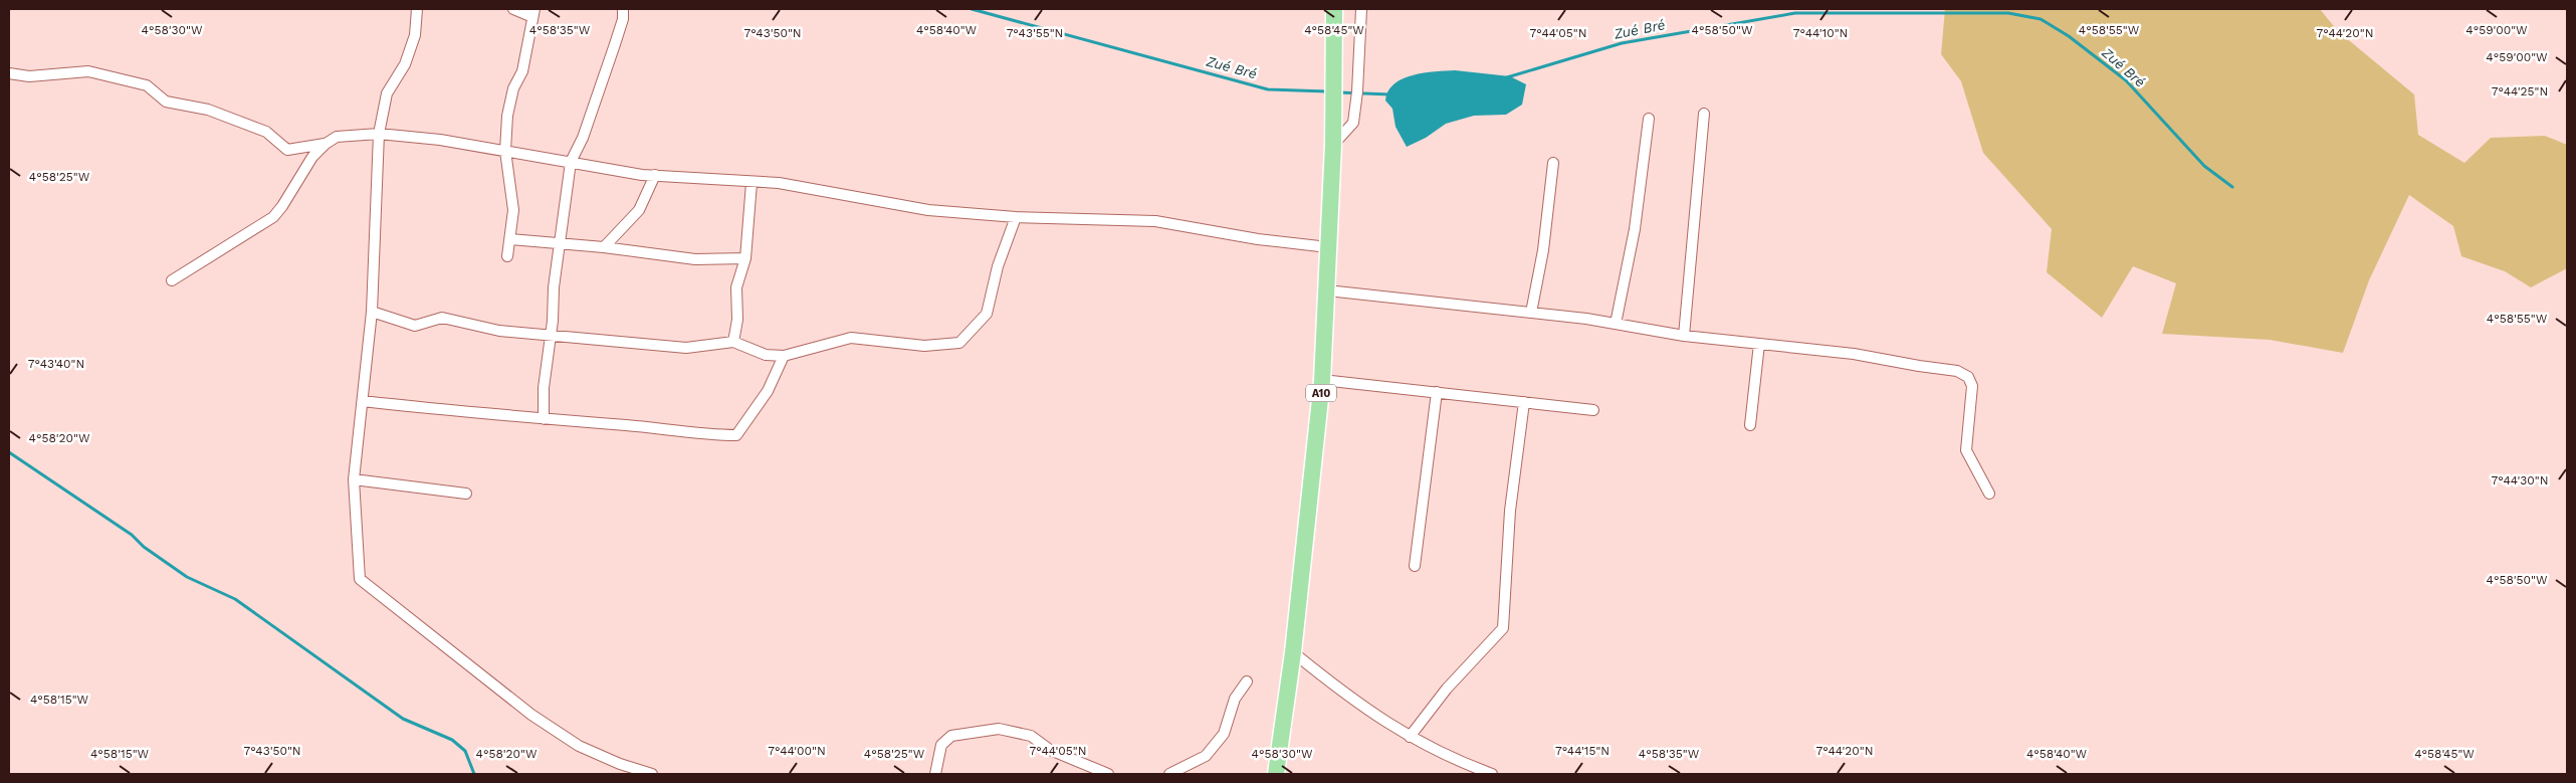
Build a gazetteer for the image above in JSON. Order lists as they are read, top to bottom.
{
  "streets": {
    "main road": ["A10"]
  },
  "water": ["Zué Bré"],
  "coordinates": [
    "4°59'00\"W",
    "4°58'30\"W",
    "4°58'35\"W",
    "4°58'40\"W",
    "4°58'55\"W",
    "4°58'45\"W",
    "4°58'50\"W",
    "7°43'50\"N",
    "7°43'55\"N",
    "7°44'05\"N",
    "7°44'10\"N",
    "7°44'20\"N",
    "7°44'25\"N",
    "4°58'25\"W",
    "7°43'40\"N",
    "4°58'20\"W",
    "7°44'30\"N",
    "4°58'15\"W",
    "7°44'00\"N",
    "7°44'15\"N"
  ]
}
